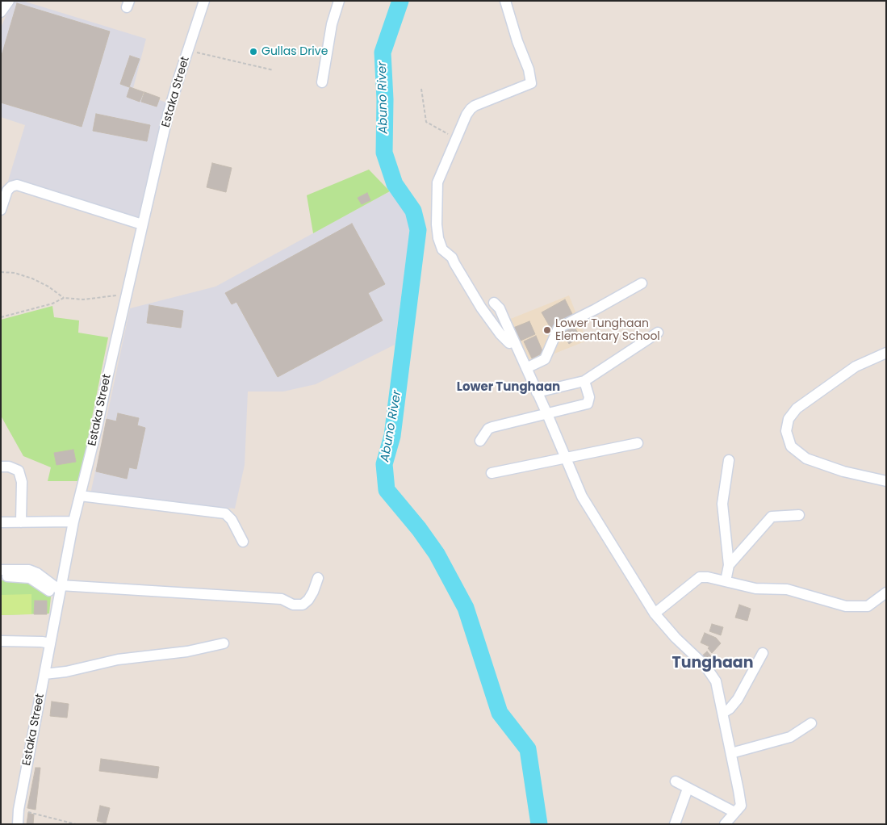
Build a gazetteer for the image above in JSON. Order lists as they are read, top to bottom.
{
  "streets": {
    "street": ["Estaka Street"]
  },
  "districts": ["Lower Tunghaan", "Tunghaan"],
  "water": ["Abuno River"],
  "places": ["Gullas Drive", "Lower Tunghaan Elementary School"]
}
